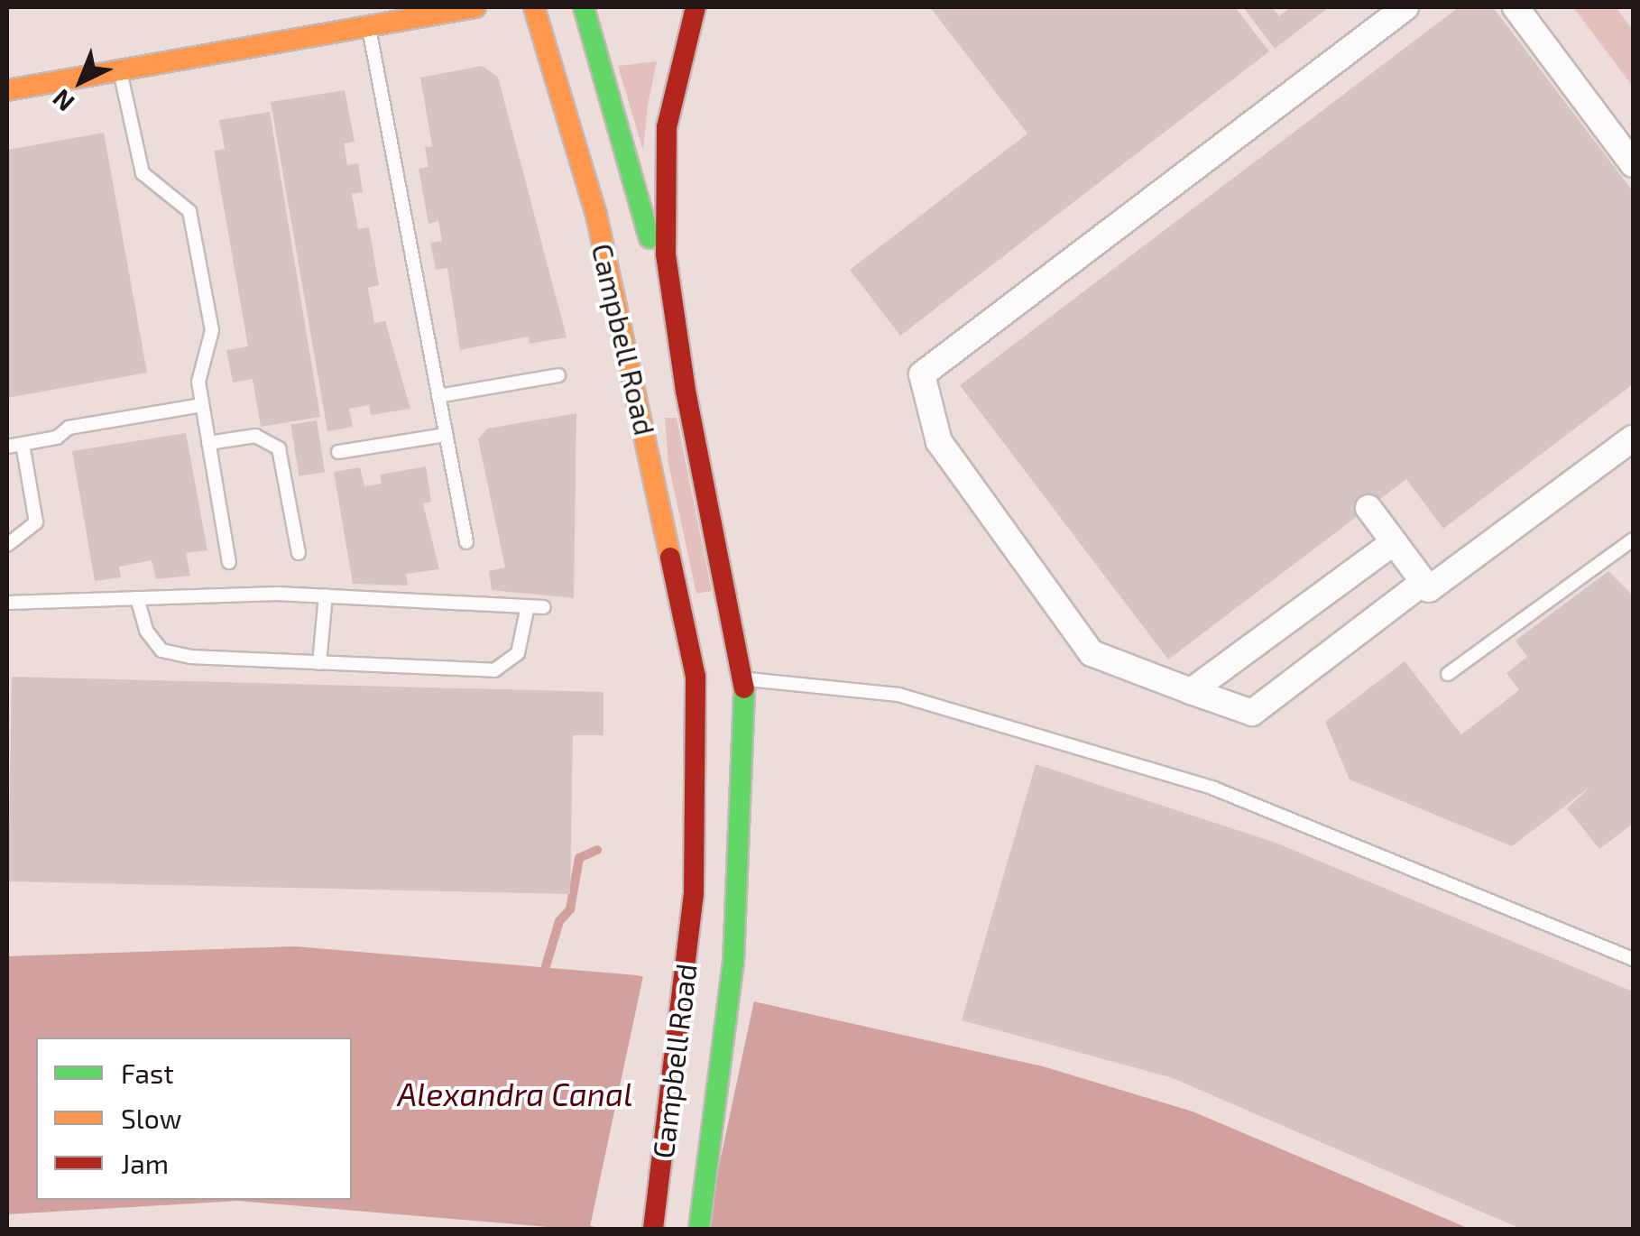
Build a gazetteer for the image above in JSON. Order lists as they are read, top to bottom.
{
  "streets": {
    "main road": ["Campbell Road"]
  },
  "water": ["Alexandra Canal"],
  "legend": ["Fast", "Slow", "Jam"],
  "north": "bottom left"
}
